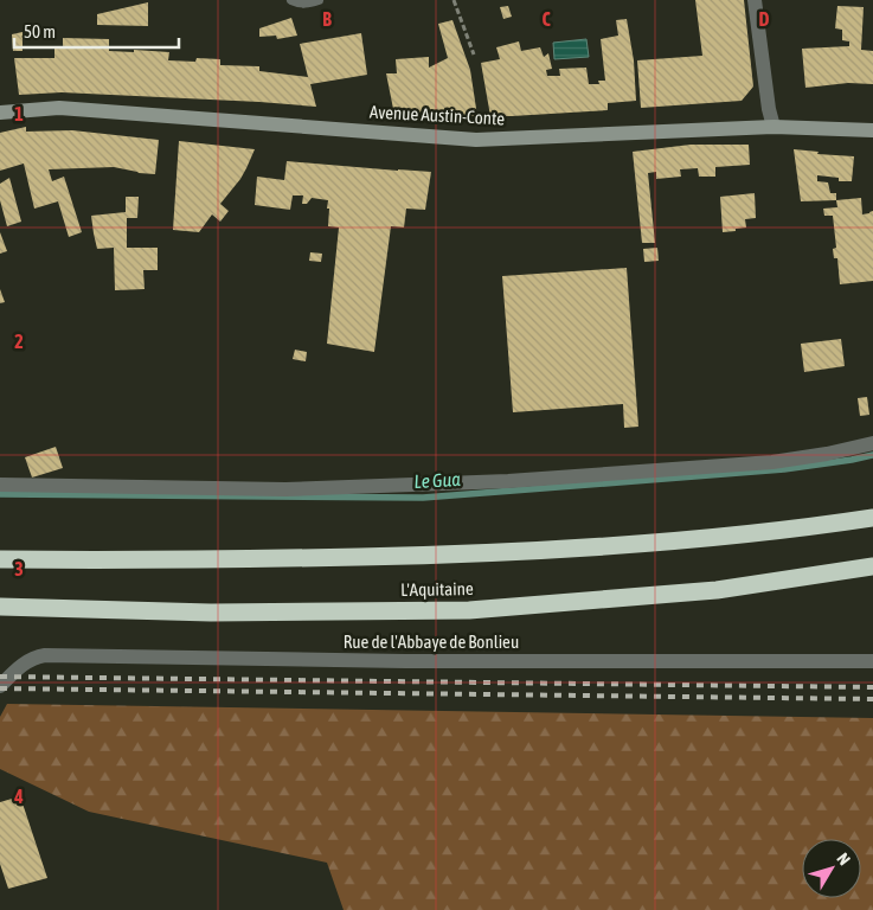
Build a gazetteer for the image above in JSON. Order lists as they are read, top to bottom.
{
  "streets": {
    "highway": ["L'Aquitaine"],
    "main road": ["Avenue Austin-Conte"],
    "street": ["Rue de l'Abbaye de Bonlieu"]
  },
  "water": ["Le Gua"],
  "scale_bar": "50 m",
  "north": "top right",
  "grid": {
    "columns": ["B", "C", "D"],
    "rows": [
      "1",
      "2",
      "3",
      "4"
    ]
  }
}
